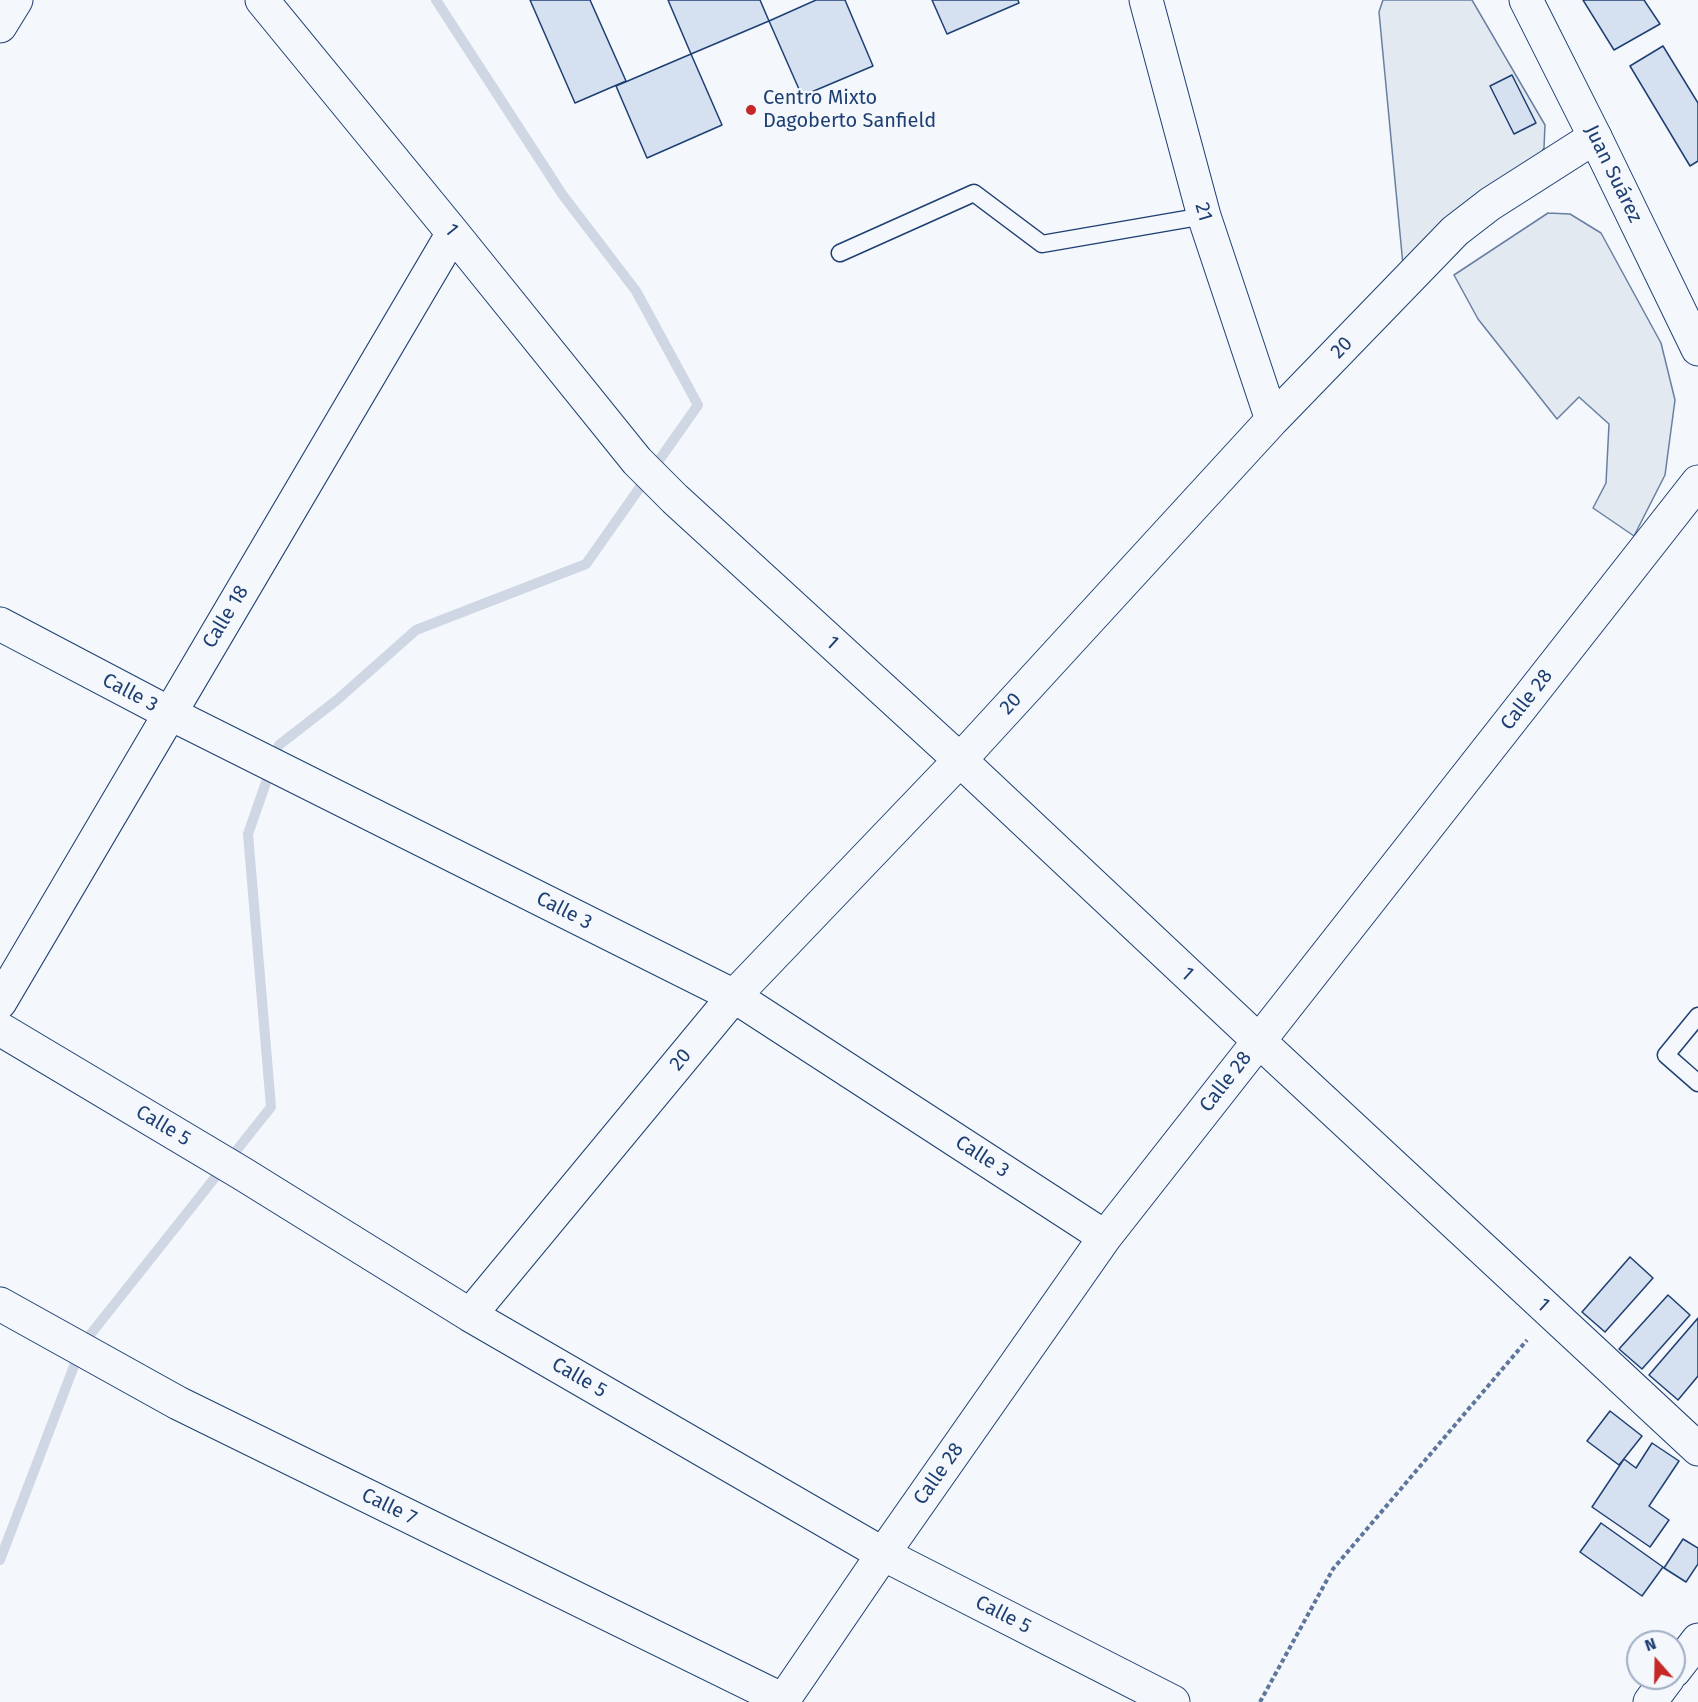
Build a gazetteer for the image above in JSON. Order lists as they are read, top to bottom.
{
  "streets": {
    "street": [
      "Juan Suárez",
      "21",
      "1",
      "20",
      "Calle 18",
      "Calle 3",
      "Calle 28",
      "Calle 5",
      "Calle 7"
    ]
  },
  "crossings": [
    ["Juan Suárez", "20"],
    ["21", "20"],
    ["1", "20"],
    ["1", "Calle 18"],
    ["1", "Calle 28"],
    ["20", "Calle 3"],
    ["20", "Calle 5"],
    ["Calle 18", "Calle 3"],
    ["Calle 3", "Calle 28"],
    ["Calle 28", "Calle 5"],
    ["Calle 28", "Calle 7"]
  ],
  "places": ["Centro Mixto Dagoberto Sanfield"],
  "north": "top"
}
